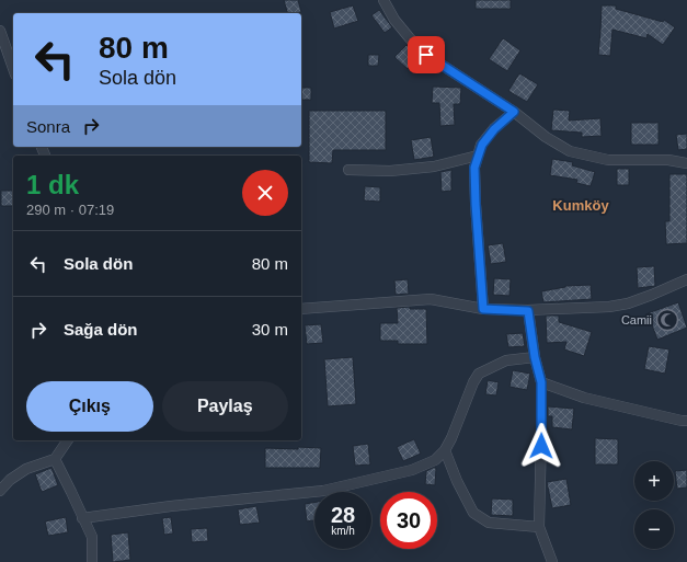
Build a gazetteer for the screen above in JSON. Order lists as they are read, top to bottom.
{
  "districts": ["Kumköy"],
  "places": {
    "mosque": ["Camii"]
  },
  "page": {
    "turn": ["80 m", "Sola dön"],
    "then": "Sonra",
    "heading": ["1 dk", "290 m · 07:19"],
    "list": [
      {
        "name": "Sola dön",
        "value": "80 m"
      },
      {
        "name": "Sağa dön",
        "value": "30 m"
      }
    ],
    "buttons": ["Çıkış", "Paylaş"],
    "map_buttons": ["+", "−"],
    "speed": "28 km/h",
    "limit": "30"
  }
}
